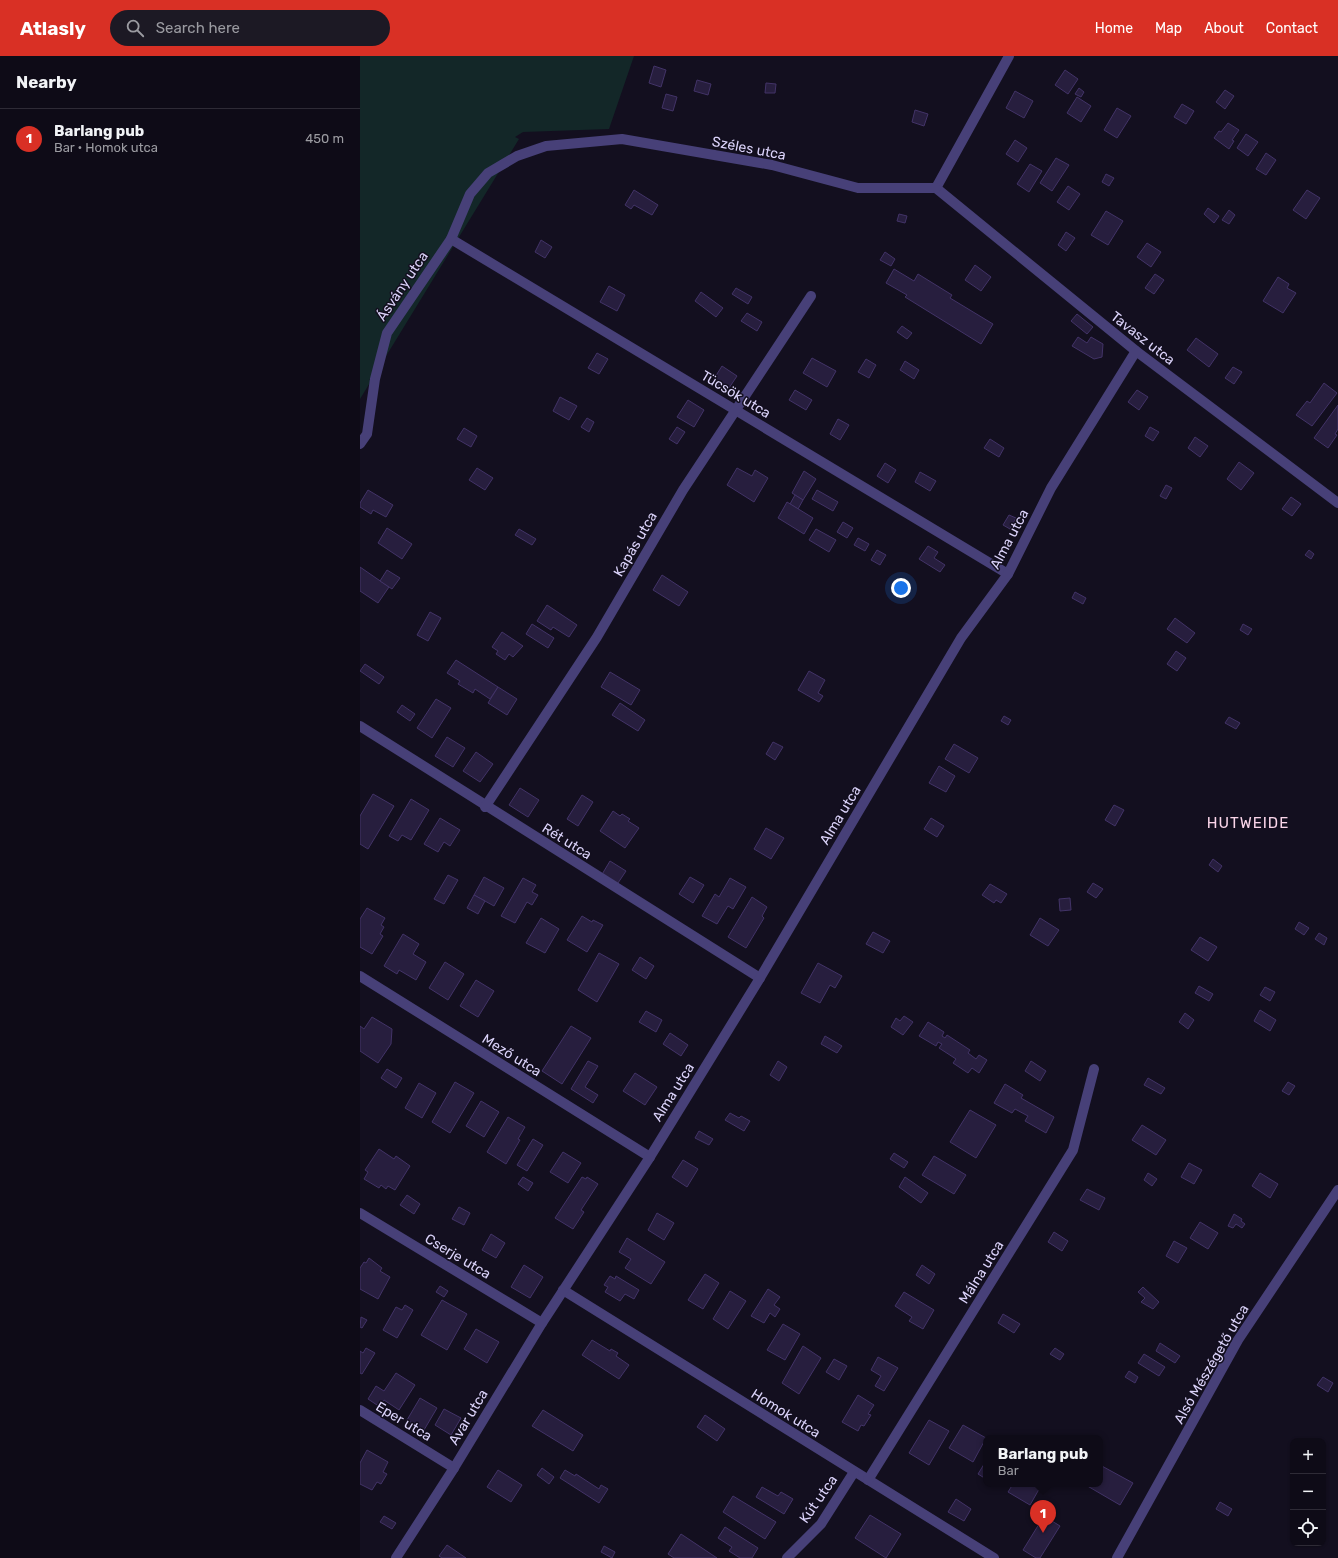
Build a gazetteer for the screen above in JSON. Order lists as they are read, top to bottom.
{
  "streets": {
    "street": [
      "Széles utca",
      "Ásvány utca",
      "Tavasz utca",
      "Tücsök utca",
      "Alma utca",
      "Kapás utca",
      "Rét utca",
      "Mező utca",
      "Cserje utca",
      "Málna utca",
      "Alsó Mészégető utca",
      "Homok utca",
      "Avar utca",
      "Eper utca",
      "Kút utca"
    ]
  },
  "crossings": [
    ["Széles utca", "Ásvány utca"],
    ["Széles utca", "Tavasz utca"],
    ["Széles utca", "Tücsök utca"],
    ["Ásvány utca", "Tücsök utca"],
    ["Tavasz utca", "Alma utca"],
    ["Tücsök utca", "Alma utca"],
    ["Tücsök utca", "Kapás utca"],
    ["Alma utca", "Rét utca"],
    ["Alma utca", "Mező utca"],
    ["Alma utca", "Homok utca"],
    ["Alma utca", "Avar utca"],
    ["Kapás utca", "Rét utca"],
    ["Cserje utca", "Avar utca"],
    ["Málna utca", "Homok utca"],
    ["Homok utca", "Avar utca"],
    ["Homok utca", "Kút utca"],
    ["Avar utca", "Eper utca"]
  ],
  "districts": ["HUTWEIDE"],
  "page": {
    "header": "Atlasly",
    "search": "Search here",
    "nav": [
      "Home",
      "Map",
      "About",
      "Contact"
    ],
    "heading": "Nearby",
    "list": [
      {
        "mark": "1",
        "name": "Barlang pub",
        "note": "Bar · Homok utca",
        "value": "450 m"
      }
    ],
    "popup": ["Barlang pub", "Bar"],
    "map_buttons": ["+", "−"],
    "pins": "1"
  }
}
